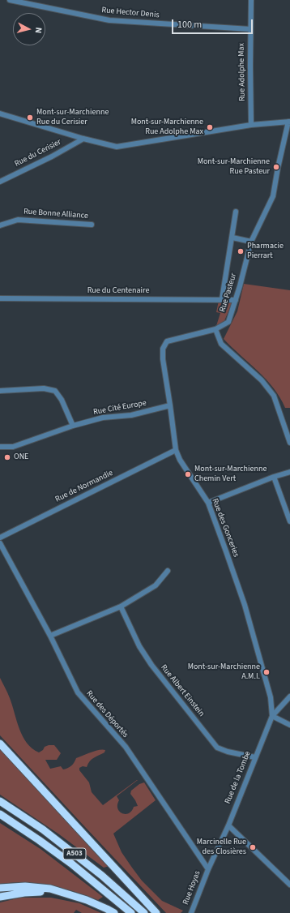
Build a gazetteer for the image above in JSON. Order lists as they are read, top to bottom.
{
  "streets": {
    "highway": ["A503"],
    "street": [
      "Rue Hector Denis",
      "Rue Adolphe Max",
      "Rue du Cerisier",
      "Rue Bonne Alliance",
      "Rue du Centenaire",
      "Rue Pasteur",
      "Rue Cité Europe",
      "Rue de Normandie",
      "Rue des Gonceries",
      "Rue Albert Einstein",
      "Rue des Déportés",
      "Rue de la Tombe",
      "Rue Hoyas"
    ]
  },
  "crossings": [
    ["Rue Hector Denis", "Rue Adolphe Max"],
    ["Rue du Centenaire", "Rue Pasteur"],
    ["Rue Pasteur", "Rue des Gonceries"],
    ["Rue Cité Europe", "Rue des Gonceries"],
    ["Rue de Normandie", "Rue des Gonceries"],
    ["Rue des Gonceries", "Rue de la Tombe"],
    ["Rue Albert Einstein", "Rue de la Tombe"],
    ["Rue des Déportés", "Rue de la Tombe"],
    ["Rue des Déportés", "Rue Hoyas"],
    ["Rue de la Tombe", "Rue Hoyas"]
  ],
  "places": [
    "Mont-sur-Marchienne Rue du Cerisier",
    "Mont-sur-Marchienne Rue Adolphe Max",
    "Mont-sur-Marchienne Rue Pasteur",
    "Pharmacie Pierrart",
    "ONE",
    "Mont-sur-Marchienne Chemin Vert",
    "Mont-sur-Marchienne A.M.I.",
    "Marcinelle Rue des Closières"
  ],
  "scale_bar": "100 m",
  "north": "right"
}
